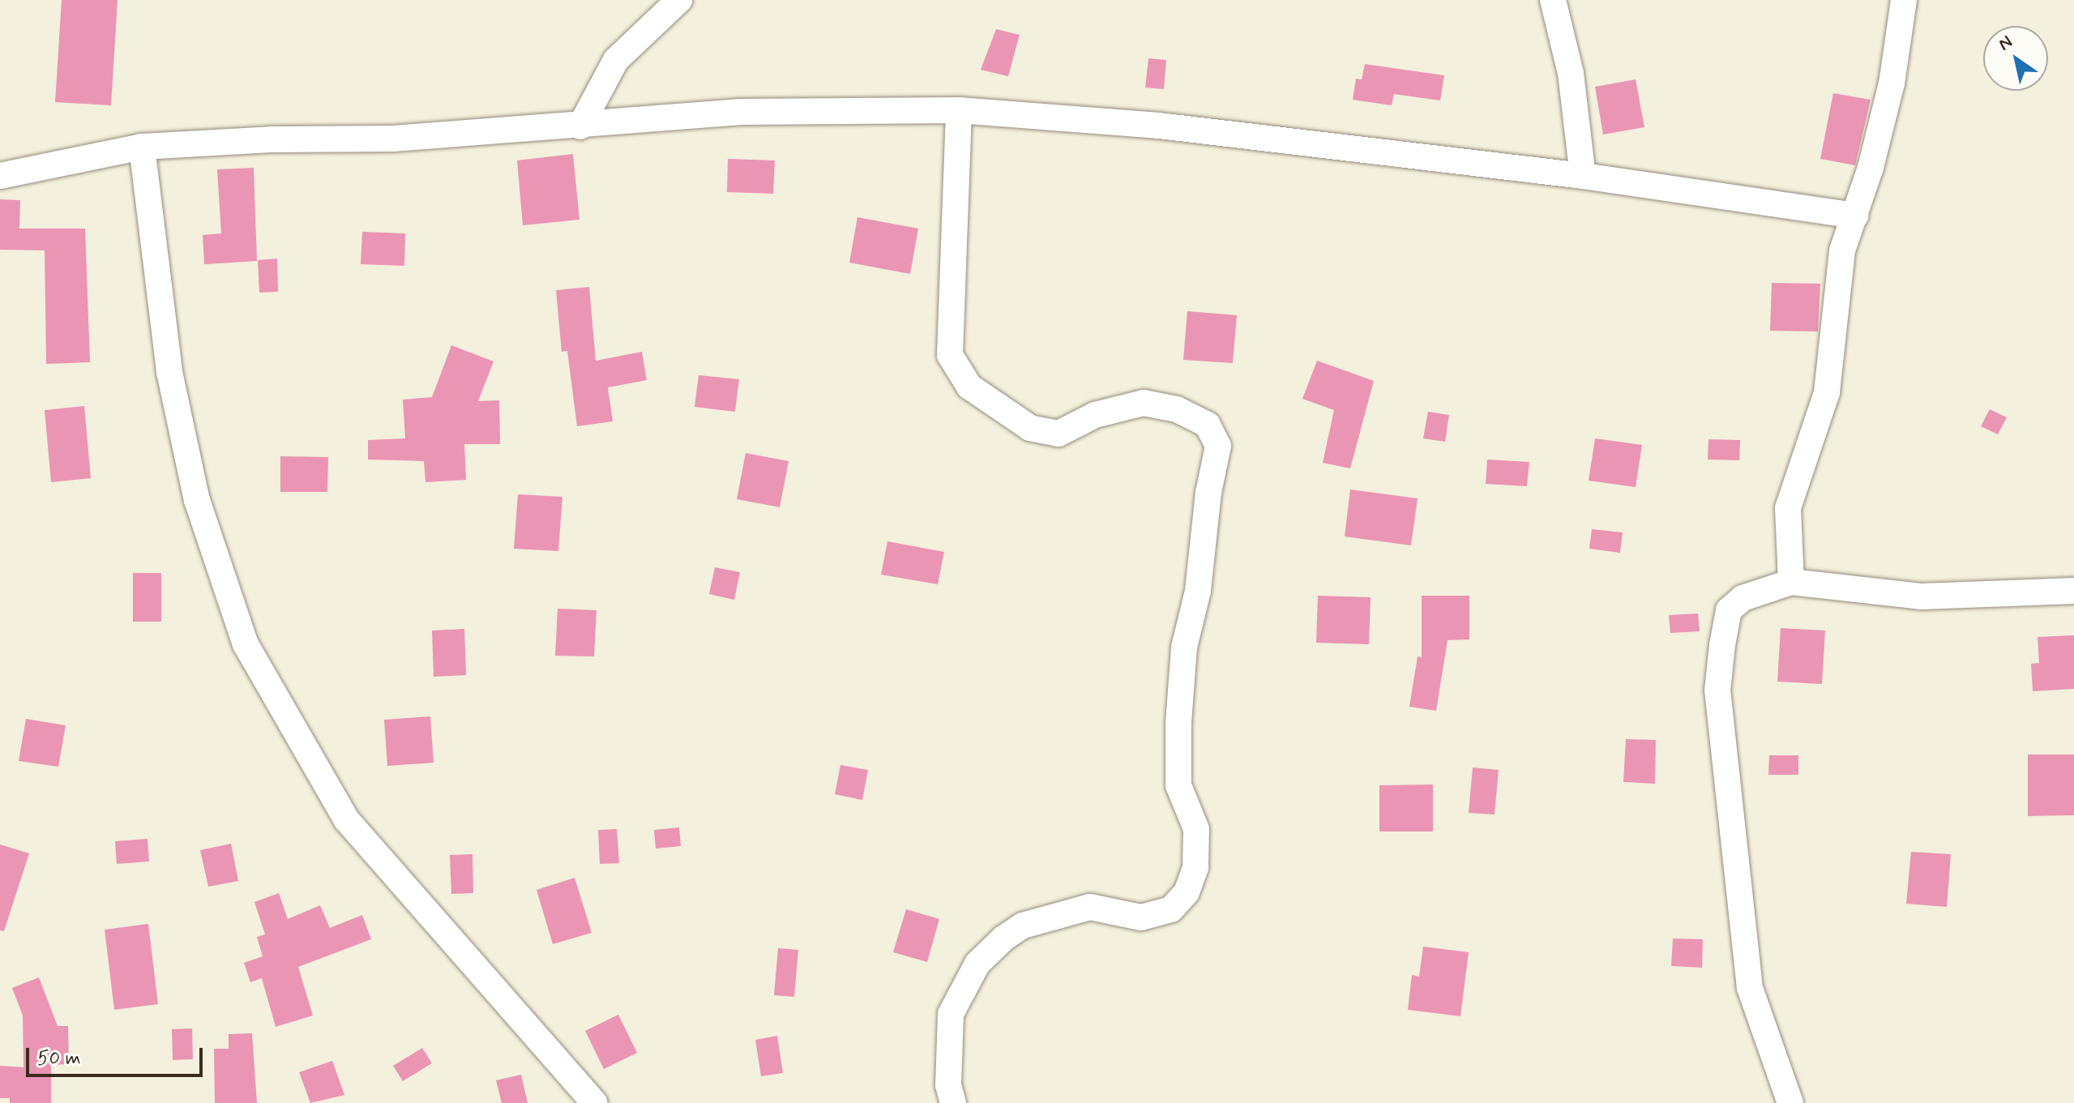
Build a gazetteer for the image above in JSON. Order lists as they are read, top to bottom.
{
  "scale_bar": "50 m",
  "north": "top left"
}
